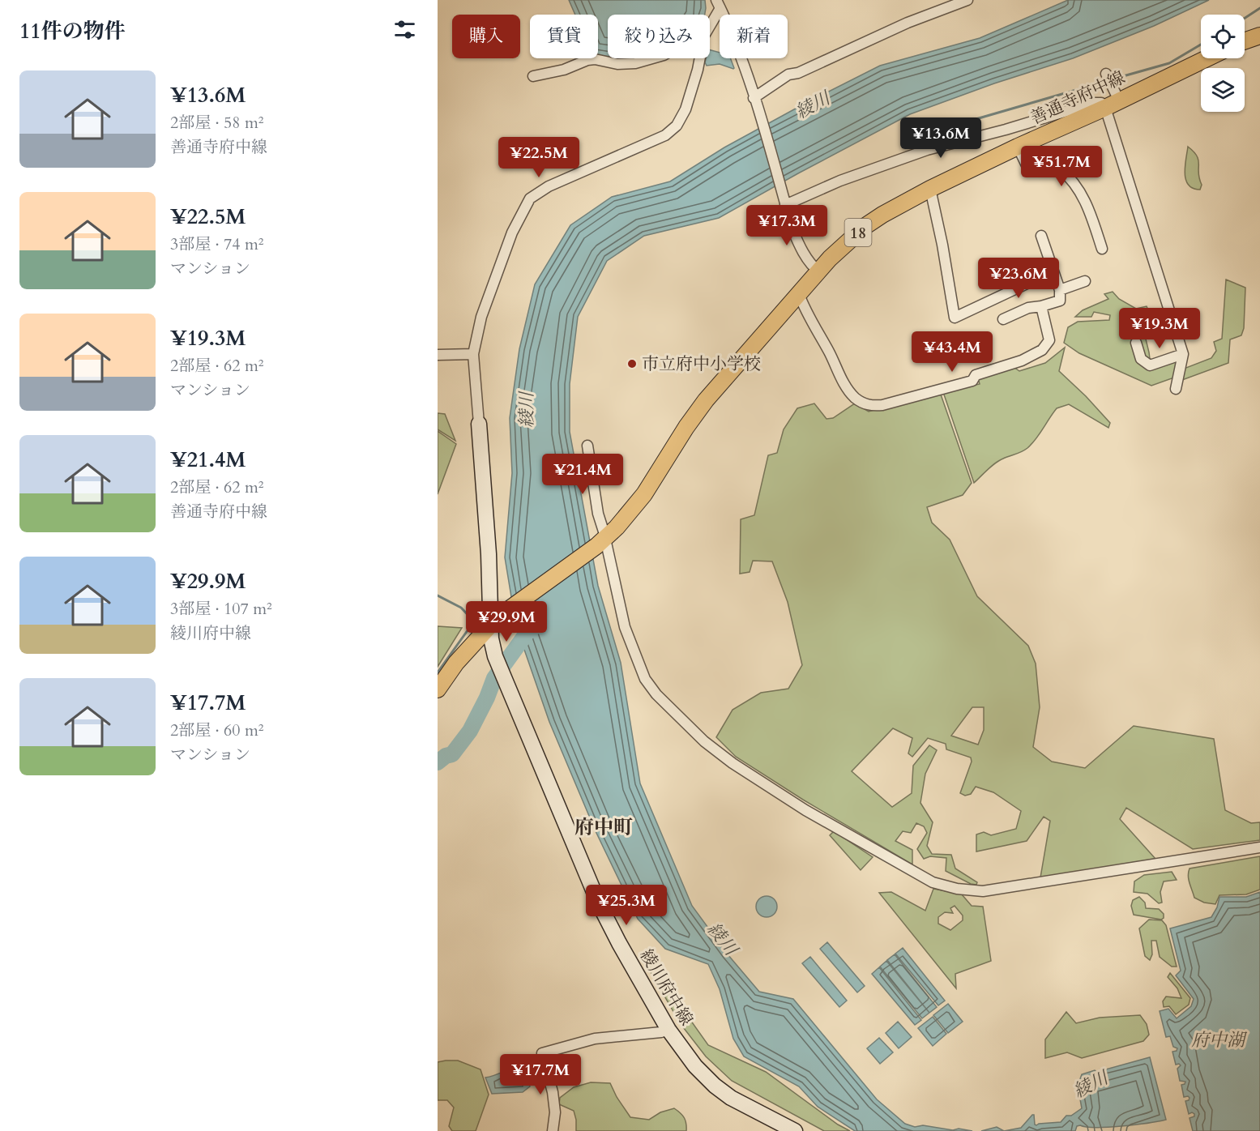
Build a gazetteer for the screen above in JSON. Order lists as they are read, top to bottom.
{
  "streets": {
    "main road": ["善通寺府中線", "18", "綾川府中線"]
  },
  "crossings": [
    ["善通寺府中線", "綾川府中線"]
  ],
  "districts": ["府中町"],
  "water": ["綾川", "府中湖"],
  "places": ["市立府中小学校"],
  "page": {
    "heading": "11件の物件",
    "chip": [
      "購入",
      "賃貸",
      "絞り込み",
      "新着"
    ],
    "list": [
      {
        "name": "¥13.6M",
        "note": "2部屋 · 58 m² · 善通寺府中線"
      },
      {
        "name": "¥22.5M",
        "note": "3部屋 · 74 m² · マンション"
      },
      {
        "name": "¥19.3M",
        "note": "2部屋 · 62 m² · マンション"
      },
      {
        "name": "¥21.4M",
        "note": "2部屋 · 62 m² · 善通寺府中線"
      },
      {
        "name": "¥29.9M",
        "note": "3部屋 · 107 m² · 綾川府中線"
      },
      {
        "name": "¥17.7M",
        "note": "2部屋 · 60 m² · マンション"
      }
    ],
    "price": [
      "¥13.6M",
      "¥22.5M",
      "¥51.7M",
      "¥17.3M",
      "¥23.6M",
      "¥19.3M",
      "¥43.4M",
      "¥21.4M",
      "¥29.9M",
      "¥25.3M",
      "¥17.7M"
    ]
  }
}
